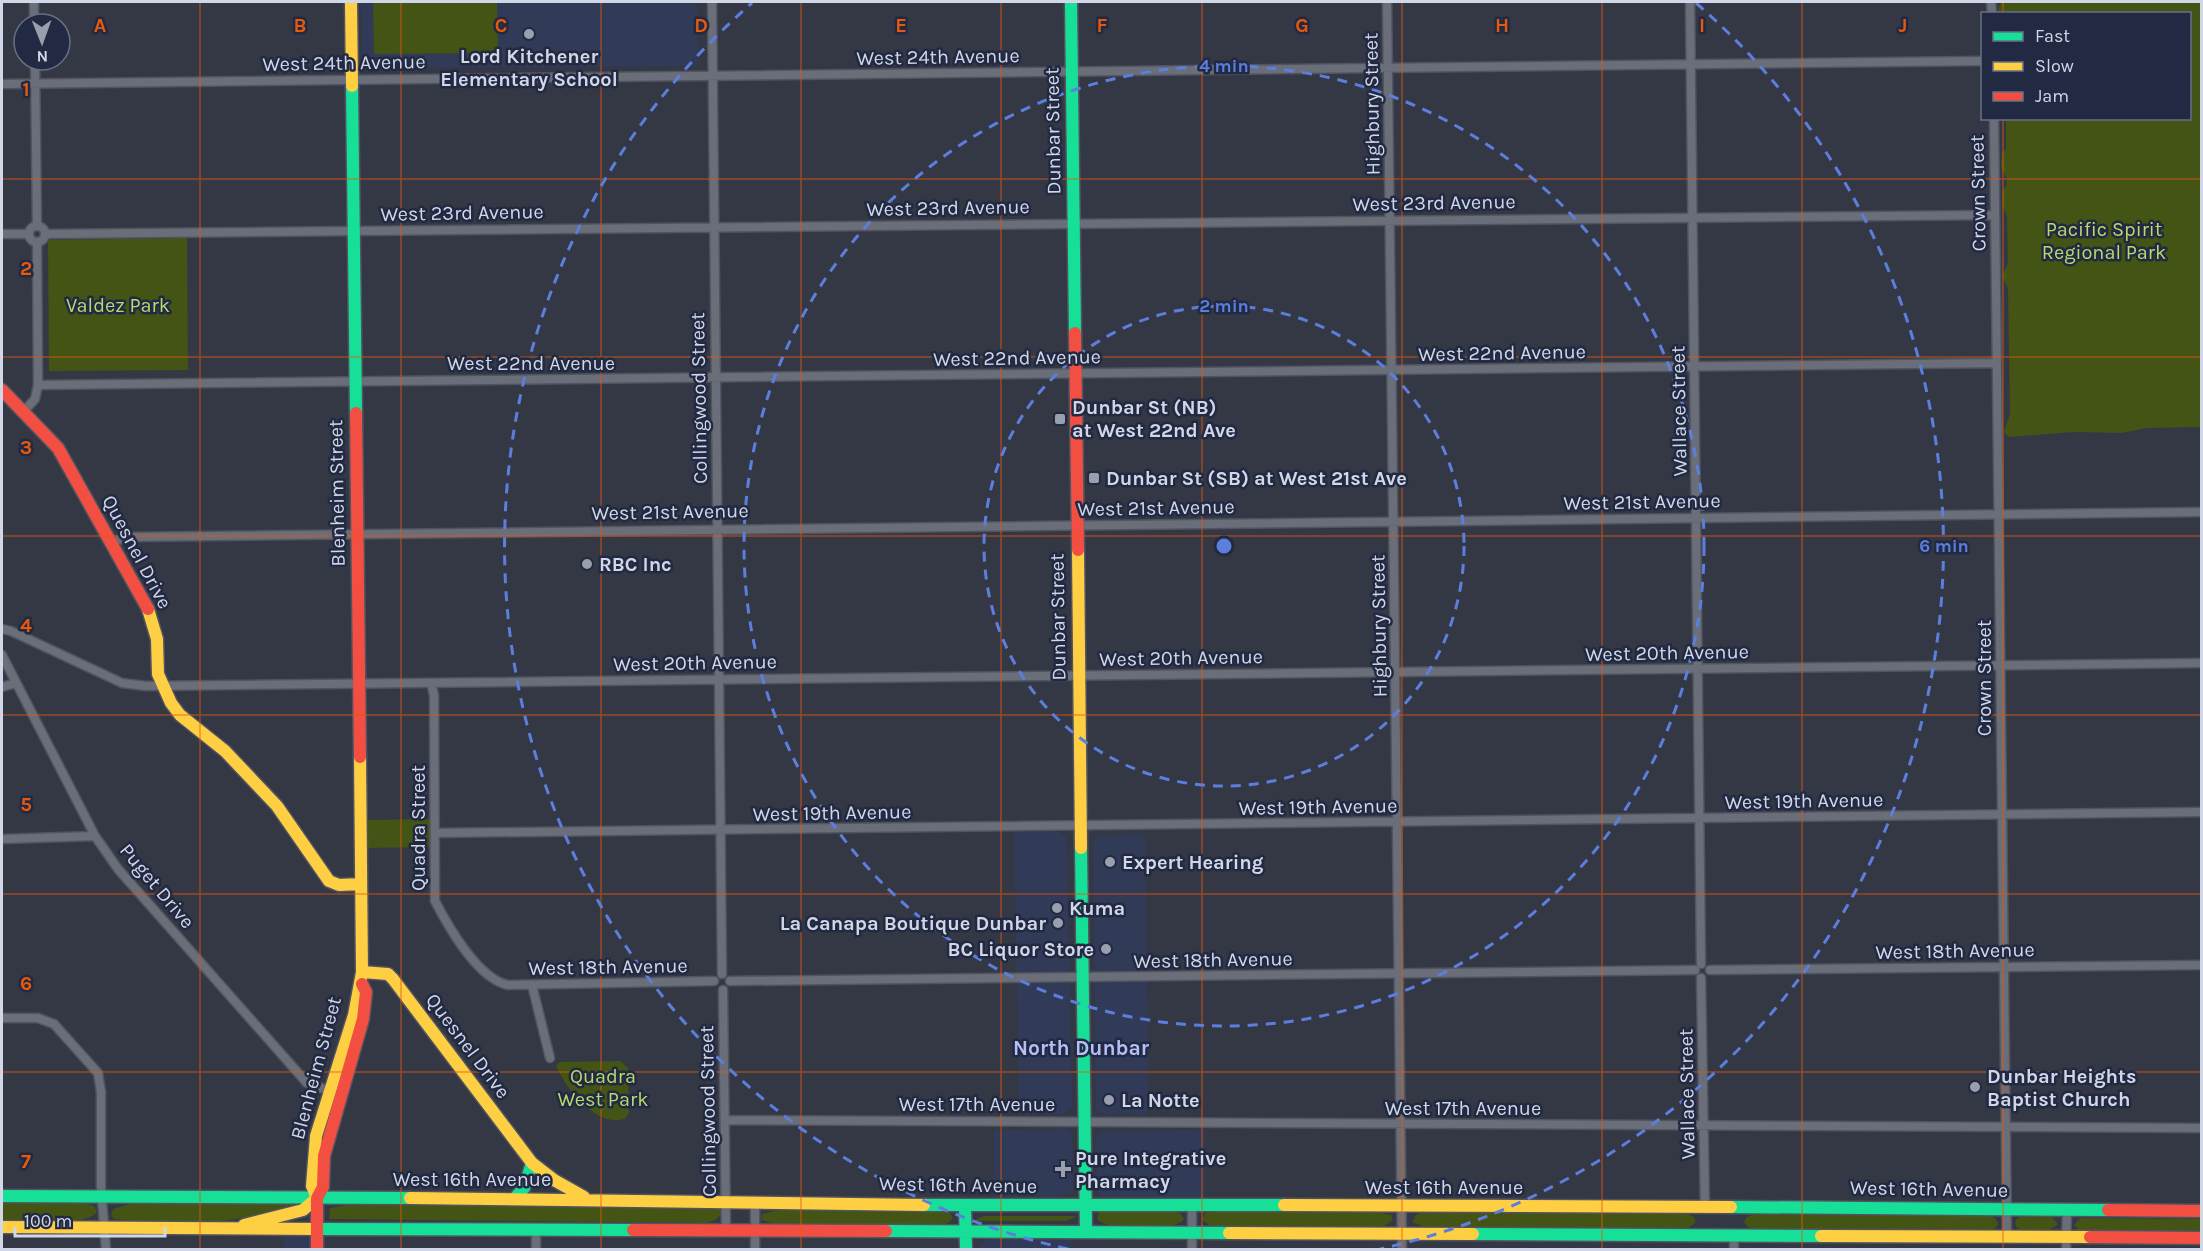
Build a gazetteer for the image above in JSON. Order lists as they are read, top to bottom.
{
  "streets": {
    "main road": [
      "Dunbar Street",
      "Blenheim Street",
      "Quesnel Drive",
      "West 16th Avenue"
    ],
    "street": [
      "West 24th Avenue",
      "Highbury Street",
      "Crown Street",
      "West 23rd Avenue",
      "West 22nd Avenue",
      "Collingwood Street",
      "Wallace Street",
      "West 21st Avenue",
      "West 20th Avenue",
      "West 19th Avenue",
      "Quadra Street",
      "Puget Drive",
      "West 18th Avenue",
      "West 17th Avenue"
    ]
  },
  "crossings": [
    ["West 24th Avenue", "Highbury Street"],
    ["West 24th Avenue", "Dunbar Street"],
    ["West 24th Avenue", "Collingwood Street"],
    ["West 24th Avenue", "Wallace Street"],
    ["West 24th Avenue", "Blenheim Street"],
    ["Highbury Street", "West 23rd Avenue"],
    ["Highbury Street", "West 22nd Avenue"],
    ["Highbury Street", "West 21st Avenue"],
    ["Highbury Street", "West 20th Avenue"],
    ["Highbury Street", "West 19th Avenue"],
    ["Highbury Street", "West 18th Avenue"],
    ["Highbury Street", "West 17th Avenue"],
    ["Highbury Street", "West 16th Avenue"],
    ["Dunbar Street", "West 23rd Avenue"],
    ["Dunbar Street", "West 22nd Avenue"],
    ["Dunbar Street", "West 21st Avenue"],
    ["Dunbar Street", "West 20th Avenue"],
    ["Dunbar Street", "West 19th Avenue"],
    ["Dunbar Street", "West 18th Avenue"],
    ["Dunbar Street", "West 17th Avenue"],
    ["Dunbar Street", "West 16th Avenue"],
    ["Crown Street", "West 23rd Avenue"],
    ["Crown Street", "West 22nd Avenue"],
    ["Crown Street", "West 21st Avenue"],
    ["Crown Street", "West 20th Avenue"],
    ["Crown Street", "West 19th Avenue"],
    ["Crown Street", "West 18th Avenue"],
    ["Crown Street", "West 17th Avenue"],
    ["Crown Street", "West 16th Avenue"],
    ["West 23rd Avenue", "Collingwood Street"],
    ["West 23rd Avenue", "Wallace Street"],
    ["West 23rd Avenue", "Blenheim Street"],
    ["West 22nd Avenue", "Collingwood Street"],
    ["West 22nd Avenue", "Wallace Street"],
    ["West 22nd Avenue", "Blenheim Street"],
    ["Collingwood Street", "West 21st Avenue"],
    ["Collingwood Street", "West 20th Avenue"],
    ["Collingwood Street", "West 19th Avenue"],
    ["Collingwood Street", "West 18th Avenue"],
    ["Collingwood Street", "West 17th Avenue"],
    ["Collingwood Street", "West 16th Avenue"],
    ["Wallace Street", "West 21st Avenue"],
    ["Wallace Street", "West 20th Avenue"],
    ["Wallace Street", "West 19th Avenue"],
    ["Wallace Street", "West 18th Avenue"],
    ["Wallace Street", "West 17th Avenue"],
    ["Wallace Street", "West 16th Avenue"],
    ["Blenheim Street", "West 21st Avenue"],
    ["Blenheim Street", "Quesnel Drive"],
    ["Blenheim Street", "West 20th Avenue"],
    ["Blenheim Street", "Puget Drive"],
    ["Blenheim Street", "West 16th Avenue"],
    ["West 21st Avenue", "Quesnel Drive"],
    ["Quesnel Drive", "West 20th Avenue"],
    ["Quesnel Drive", "West 16th Avenue"],
    ["West 20th Avenue", "Quadra Street"],
    ["West 19th Avenue", "Quadra Street"],
    ["Quadra Street", "West 18th Avenue"]
  ],
  "districts": ["North Dunbar"],
  "parks": ["Pacific Spirit Regional Park", "Valdez Park", "Quadra West Park"],
  "places": {
    "other": [
      "Lord Kitchener Elementary School",
      "RBC Inc",
      "Expert Hearing",
      "Kuma",
      "La Canapa Boutique Dunbar",
      "BC Liquor Store",
      "Dunbar Heights Baptist Church",
      "La Notte"
    ],
    "transit": ["Dunbar St (NB) at West 22nd Ave", "Dunbar St (SB) at West 21st Ave"],
    "health": ["Pure Integrative Pharmacy"]
  },
  "legend": ["Fast", "Slow", "Jam"],
  "scale_bar": "100 m",
  "north": "bottom",
  "grid": {
    "columns": [
      "A",
      "B",
      "C",
      "D",
      "E",
      "F",
      "G",
      "H",
      "I",
      "J"
    ],
    "rows": [
      "1",
      "2",
      "3",
      "4",
      "5",
      "6",
      "7"
    ]
  },
  "rings": ["4 min", "2 min", "6 min"]
}
